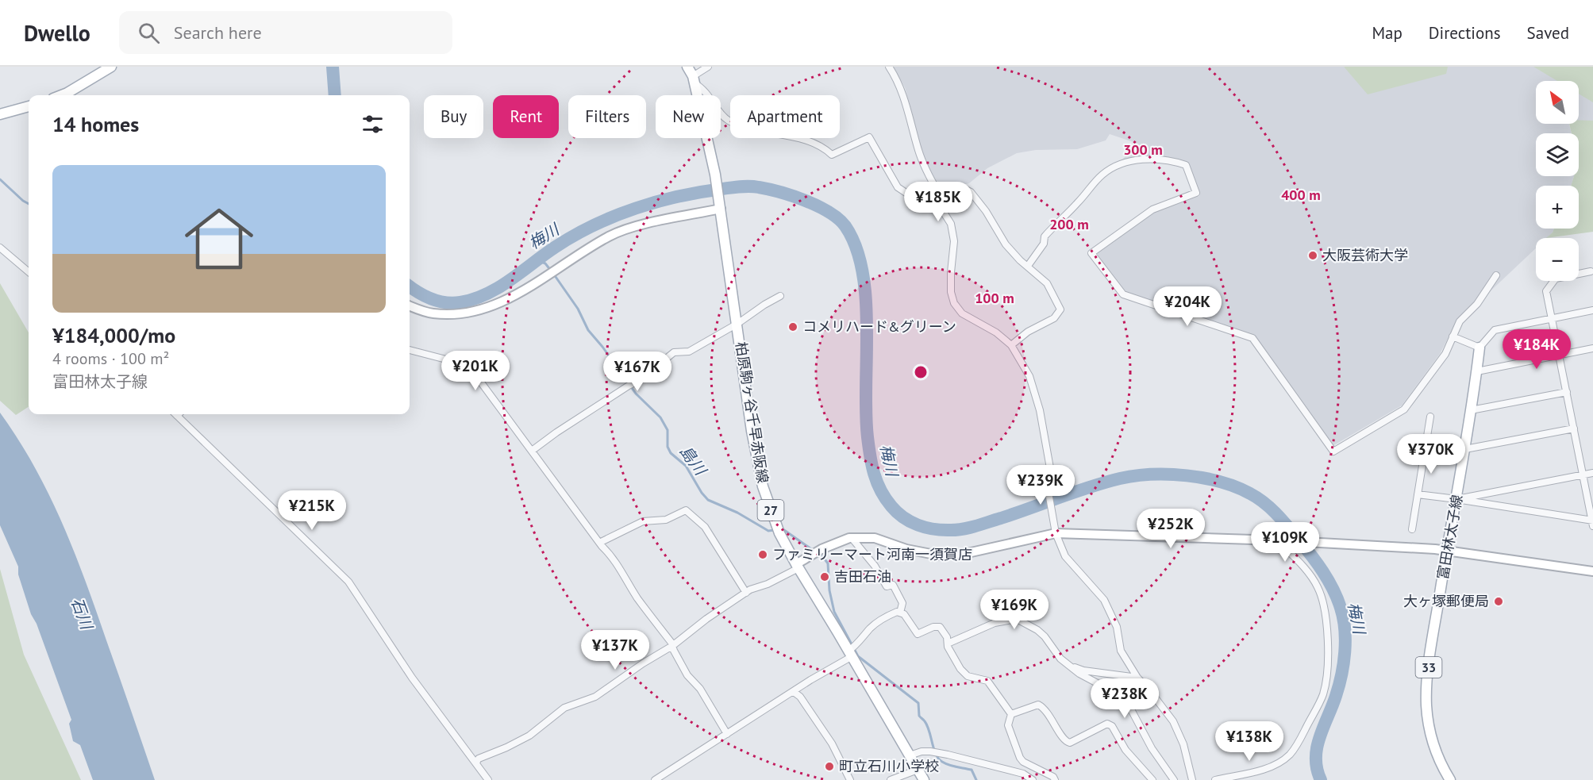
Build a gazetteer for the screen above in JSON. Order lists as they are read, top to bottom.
{
  "streets": {
    "main road": [
      "柏原駒ヶ谷千早赤阪線",
      "27",
      "富田林太子線",
      "33"
    ]
  },
  "water": ["梅川", "島川", "石川"],
  "places": [
    "大阪芸術大学",
    "コメリハード&グリーン",
    "ファミリーマート河南一須賀店",
    "吉田石油",
    "大ヶ塚郵便局",
    "町立石川小学校"
  ],
  "north": "top left",
  "page": {
    "header": "Dwello",
    "search": "Search here",
    "nav": ["Map", "Directions", "Saved"],
    "map_buttons": ["+", "−"],
    "chip": [
      "Buy",
      "Rent",
      "Filters",
      "New",
      "Apartment"
    ],
    "heading": "14 homes",
    "list": [
      {
        "name": "¥184,000/mo",
        "note": "4 rooms · 100 m² · 富田林太子線"
      }
    ],
    "price": [
      "¥185K",
      "¥204K",
      "¥184K",
      "¥201K",
      "¥167K",
      "¥370K",
      "¥239K",
      "¥215K",
      "¥252K",
      "¥109K",
      "¥169K",
      "¥137K",
      "¥238K",
      "¥138K"
    ]
  },
  "rings": [
    "300 m",
    "400 m",
    "200 m",
    "100 m"
  ]
}
